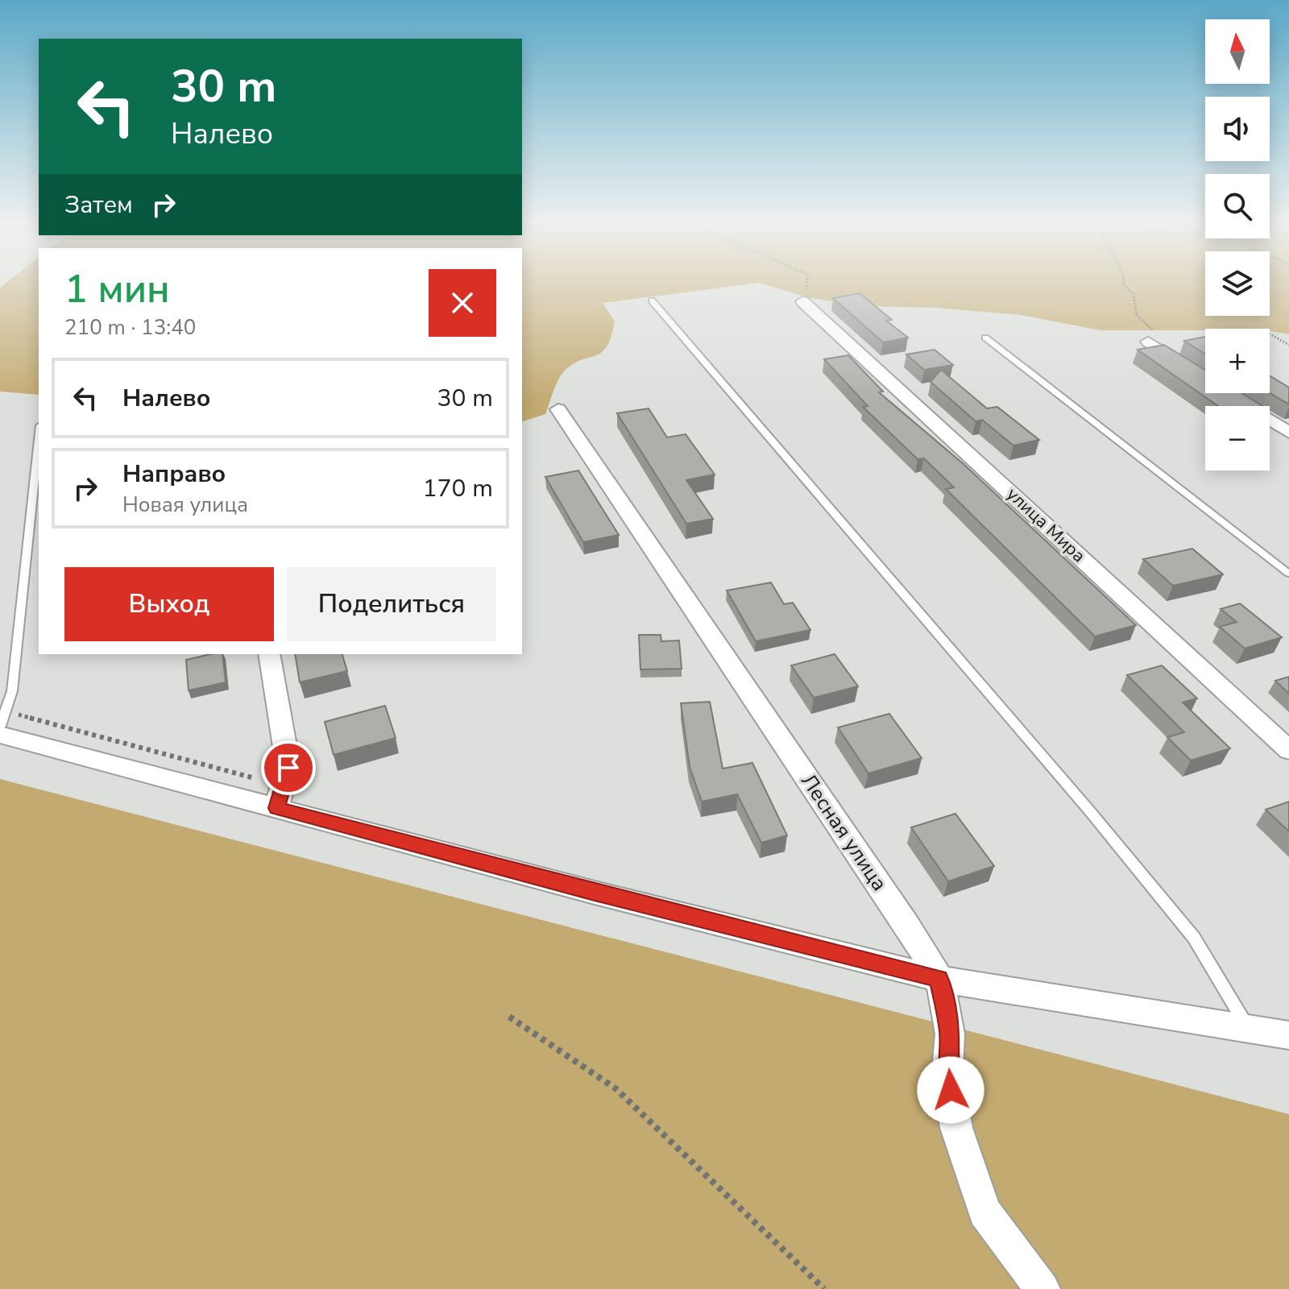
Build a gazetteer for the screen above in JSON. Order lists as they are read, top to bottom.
{
  "streets": {
    "street": ["улица Мира", "Лесная улица"]
  },
  "north": "top",
  "page": {
    "map_buttons": ["+", "−"],
    "turn": ["30 m", "Налево"],
    "then": "Затем",
    "heading": ["1 мин", "210 m · 13:40"],
    "list": [
      {
        "name": "Налево",
        "value": "30 m"
      },
      {
        "name": "Направо",
        "note": "Новая улица",
        "value": "170 m"
      }
    ],
    "buttons": ["Выход", "Поделиться"]
  }
}
